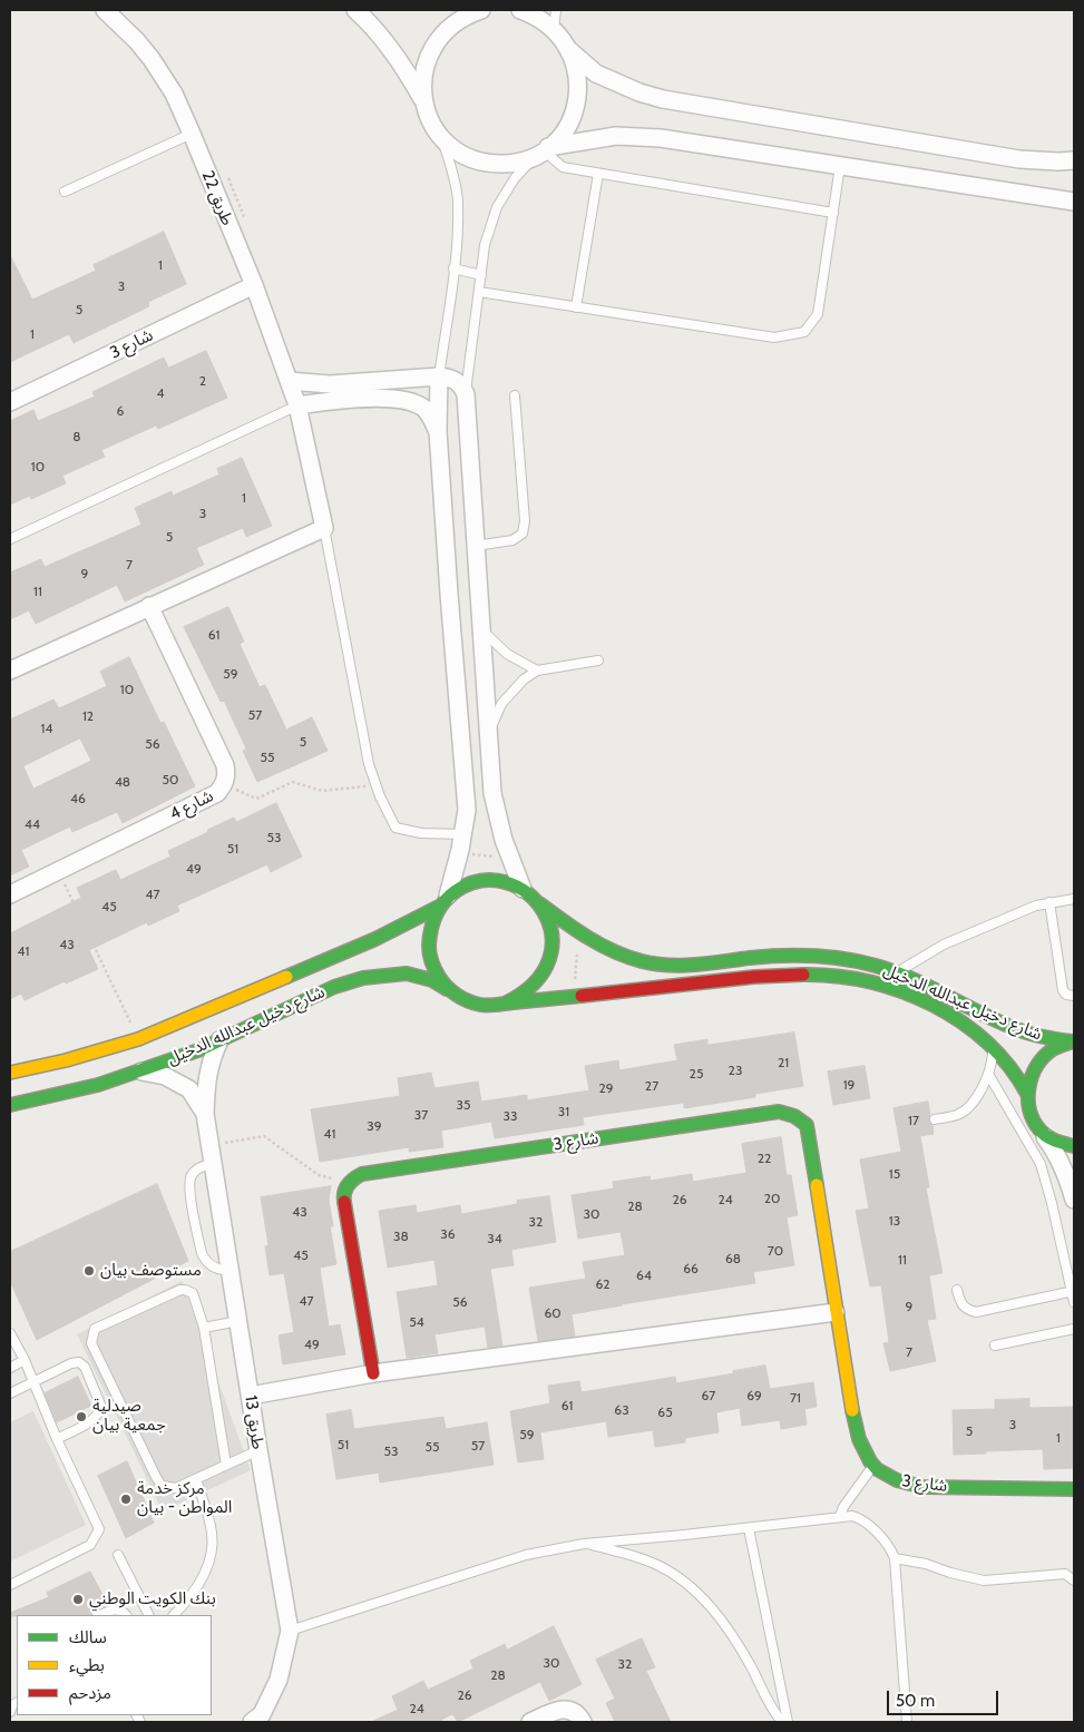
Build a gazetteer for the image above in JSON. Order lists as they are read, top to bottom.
{
  "streets": {
    "street": [
      "طريق 22",
      "شارع 3",
      "شارع 4",
      "شارع دخيل عبدالله الدخيل",
      "طريق 13"
    ]
  },
  "crossings": [
    ["طريق 22", "شارع 3"],
    ["شارع دخيل عبدالله الدخيل", "طريق 13"]
  ],
  "places": [
    "مستوصف بيان",
    "صيدلية جمعية بيان",
    "مركز خدمة المواطن - بيان",
    "بنك الكويت الوطني"
  ],
  "house_numbers": [
    "1",
    "3",
    "5",
    "1",
    "2",
    "4",
    "6",
    "8",
    "10",
    "1",
    "3",
    "5",
    "7",
    "9",
    "11",
    "61",
    "59",
    "10",
    "57",
    "12",
    "14",
    "5",
    "56",
    "55",
    "50",
    "48",
    "46",
    "44",
    "53",
    "51",
    "49",
    "47",
    "45",
    "43",
    "41",
    "21",
    "23",
    "25",
    "19",
    "27",
    "29",
    "35",
    "31",
    "37",
    "33",
    "17",
    "39",
    "41",
    "22",
    "15",
    "20",
    "26",
    "24",
    "28",
    "43",
    "30",
    "13",
    "32",
    "36",
    "38",
    "34",
    "70",
    "45",
    "68",
    "11",
    "66",
    "64",
    "62",
    "47",
    "56",
    "9",
    "60",
    "54",
    "49",
    "7",
    "67",
    "69",
    "71",
    "61",
    "63",
    "65",
    "3",
    "5",
    "59",
    "1",
    "51",
    "57",
    "55",
    "53",
    "30",
    "32",
    "28",
    "26",
    "24"
  ],
  "legend": ["سالك", "بطيء", "مزدحم"],
  "scale_bar": "50 m"
}
